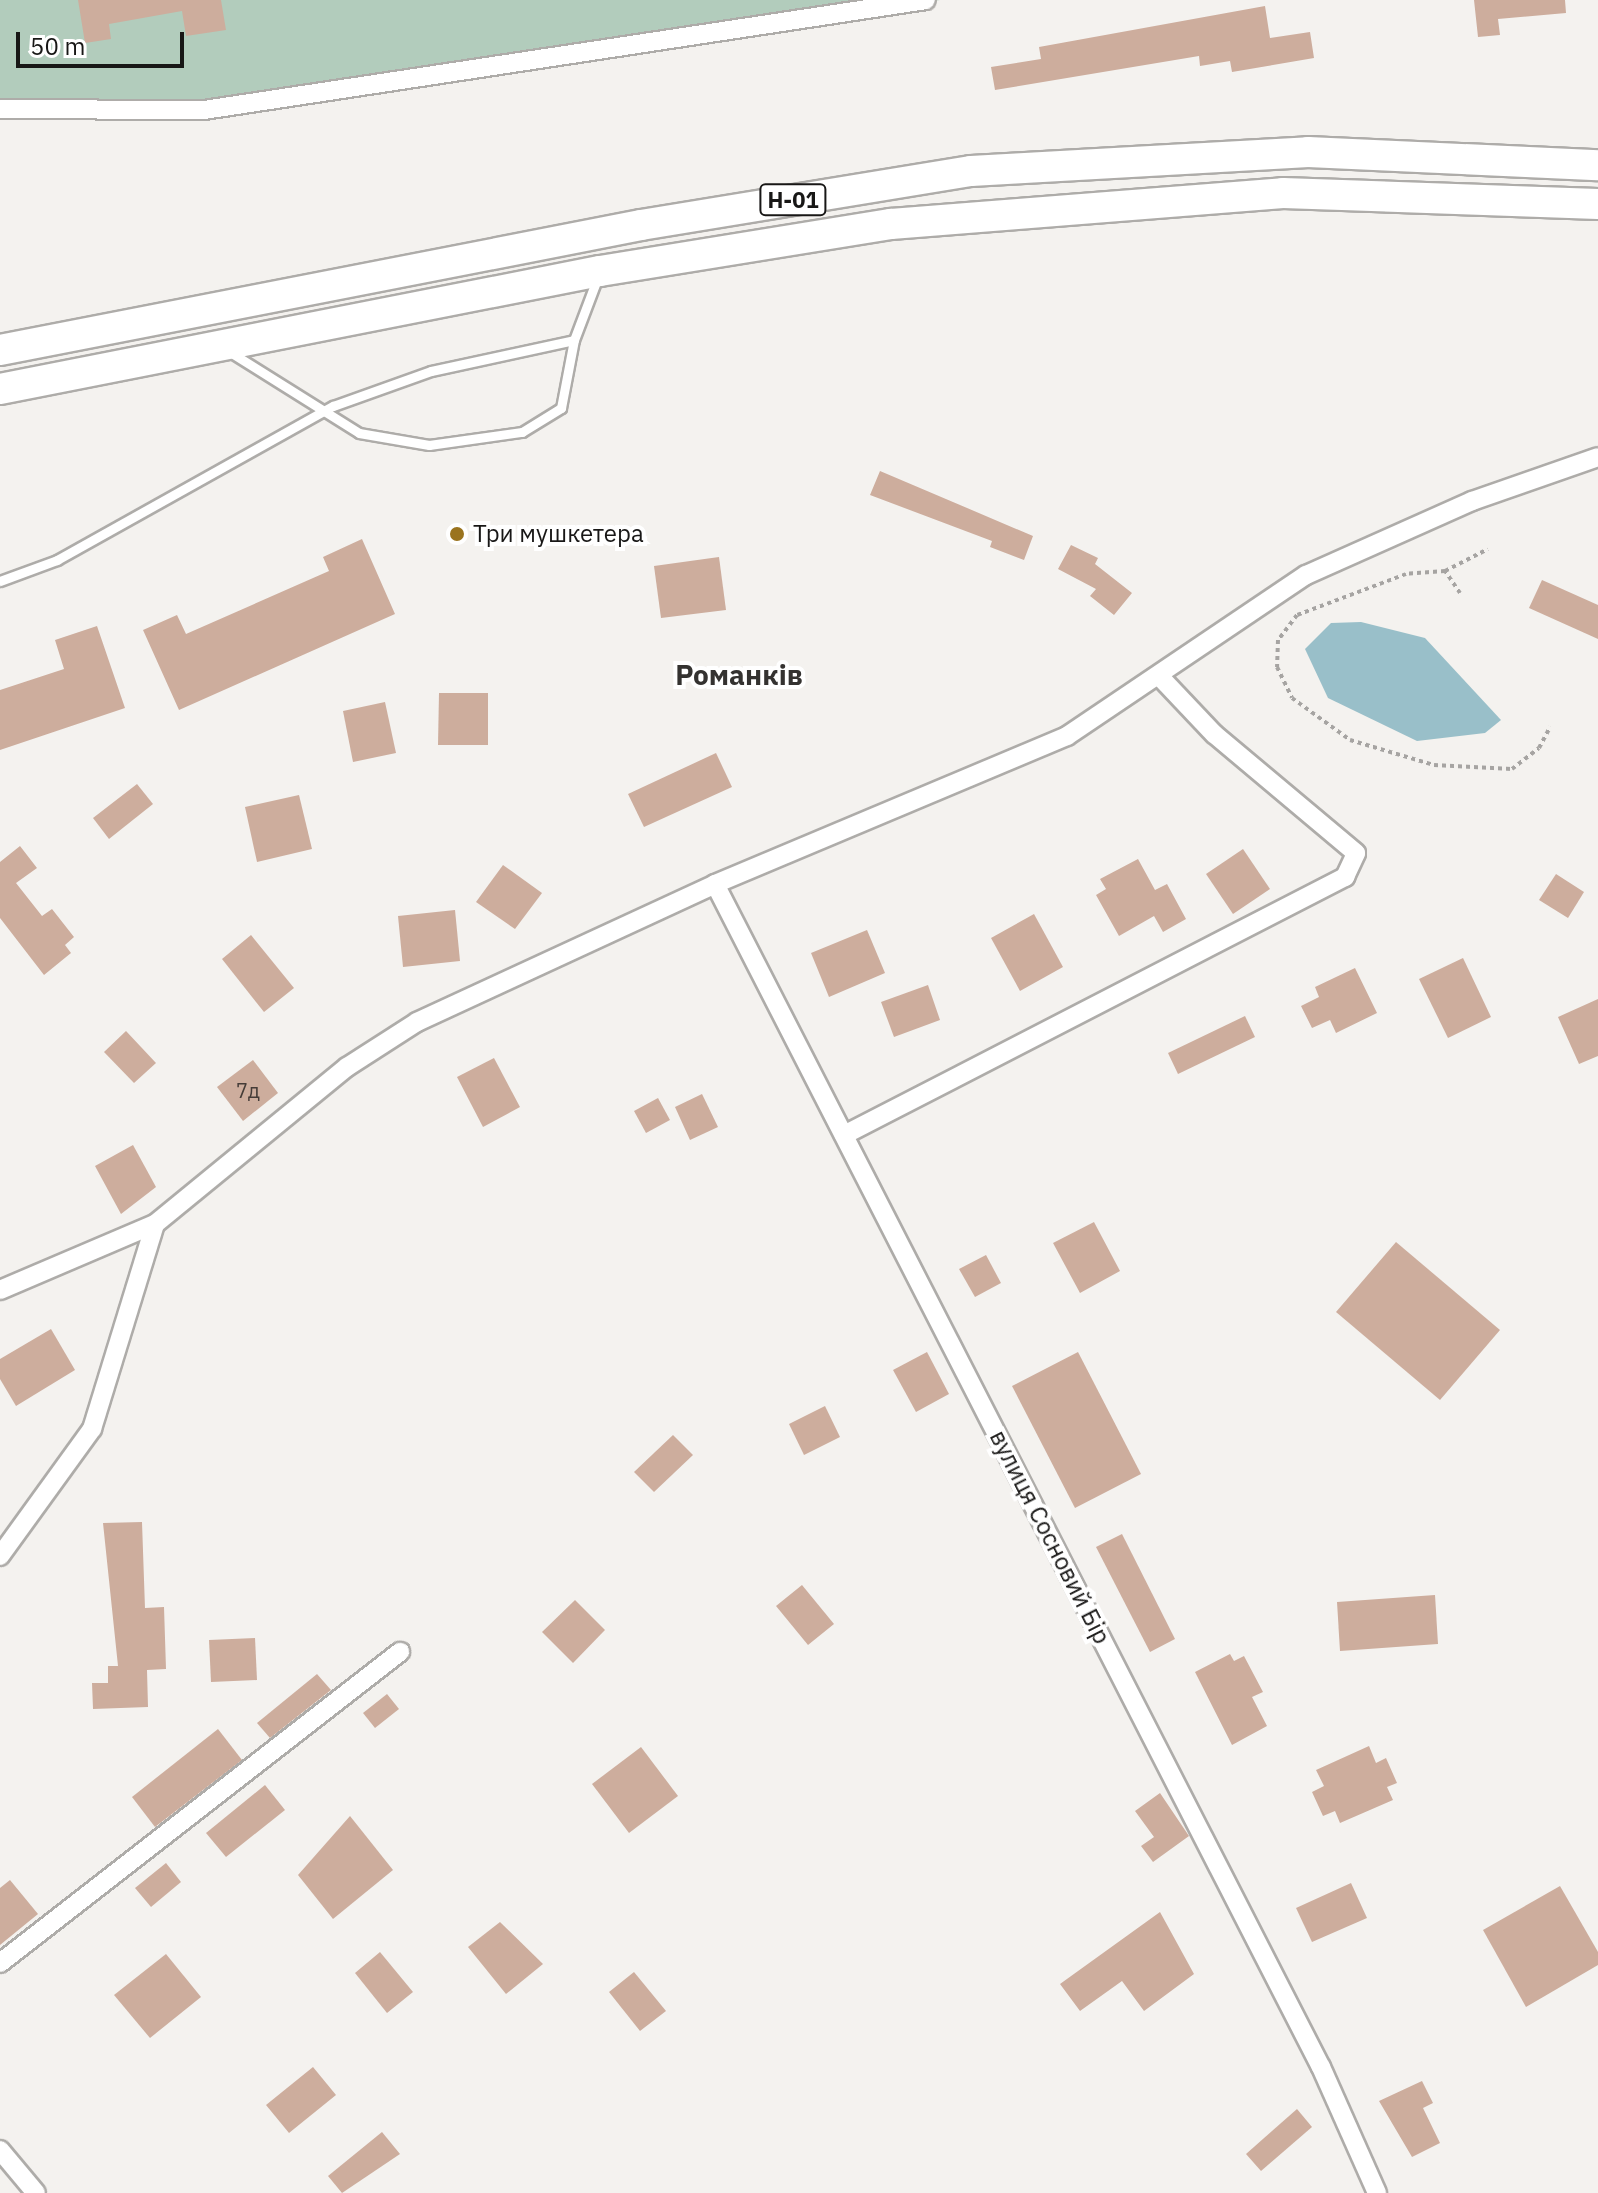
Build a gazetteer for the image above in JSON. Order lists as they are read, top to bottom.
{
  "streets": {
    "main road": ["Н-01"],
    "street": ["вулиця Сосновий Бір"]
  },
  "districts": ["Романків"],
  "places": ["Три мушкетера"],
  "house_numbers": ["7д"],
  "scale_bar": "50 m"
}
